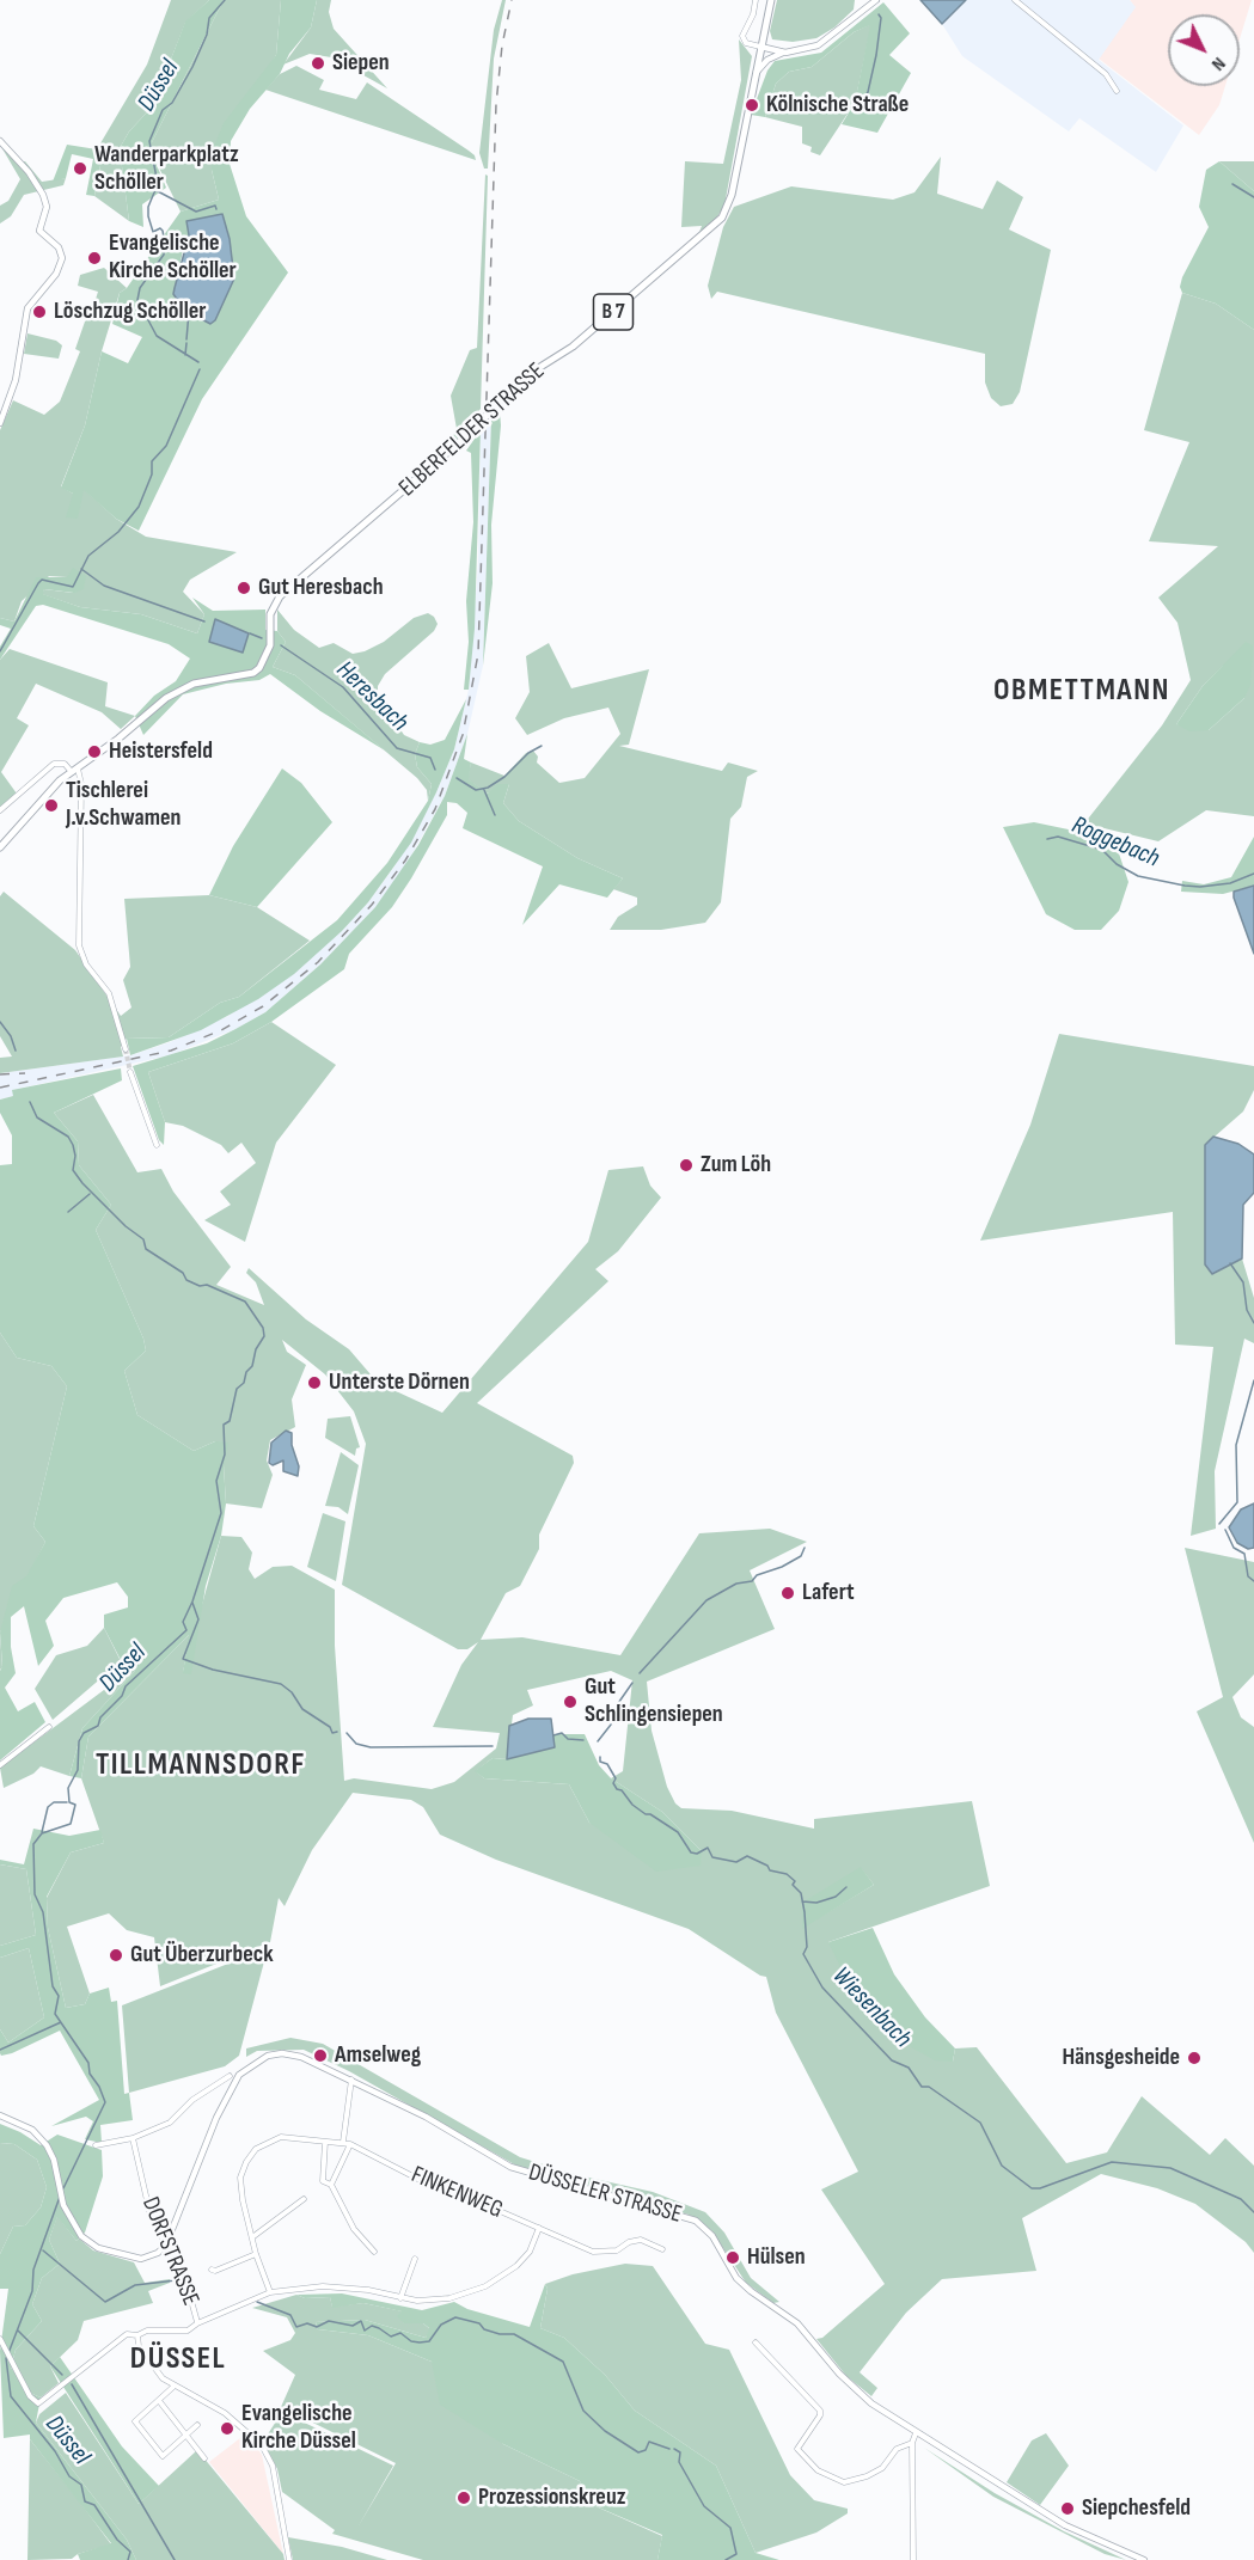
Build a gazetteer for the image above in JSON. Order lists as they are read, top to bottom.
{
  "streets": {
    "main road": ["B 7", "ELBERFELDER STRASSE", "DÜSSELER STRASSE"],
    "street": ["FINKENWEG", "DORFSTRASSE"]
  },
  "crossings": [
    ["B 7", "ELBERFELDER STRASSE"],
    ["FINKENWEG", "DORFSTRASSE"],
    ["DÜSSELER STRASSE", "DORFSTRASSE"]
  ],
  "districts": ["OBMETTMANN", "TILLMANNSDORF", "DÜSSEL"],
  "water": [
    "Düssel",
    "Heresbach",
    "Roggebach",
    "Wiesenbach"
  ],
  "places": [
    "Siepen",
    "Kölnische Straße",
    "Wanderparkplatz Schöller",
    "Evangelische Kirche Schöller",
    "Löschzug Schöller",
    "Gut Heresbach",
    "Heistersfeld",
    "Tischlerei J.v.Schwamen",
    "Zum Löh",
    "Unterste Dörnen",
    "Lafert",
    "Gut Schlingensiepen",
    "Gut Überzurbeck",
    "Amselweg",
    "Hänsgesheide",
    "Hülsen",
    "Evangelische Kirche Düssel",
    "Prozessionskreuz",
    "Siepchesfeld"
  ],
  "north": "bottom right"
}
